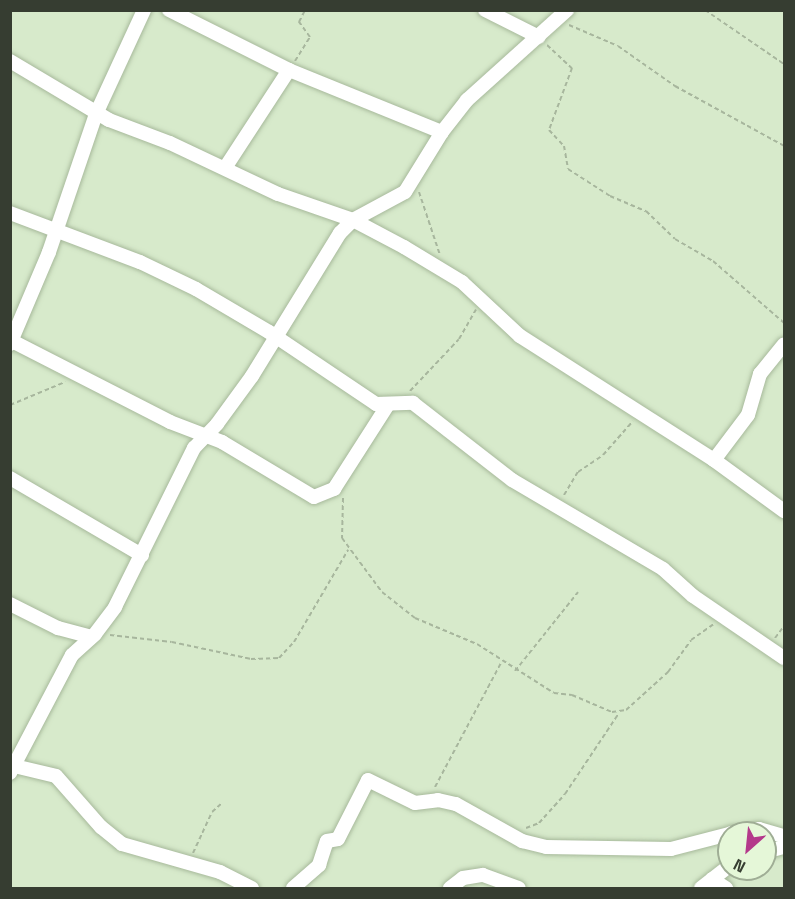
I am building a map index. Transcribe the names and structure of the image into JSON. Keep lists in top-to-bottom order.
{
  "north": "bottom left"
}
